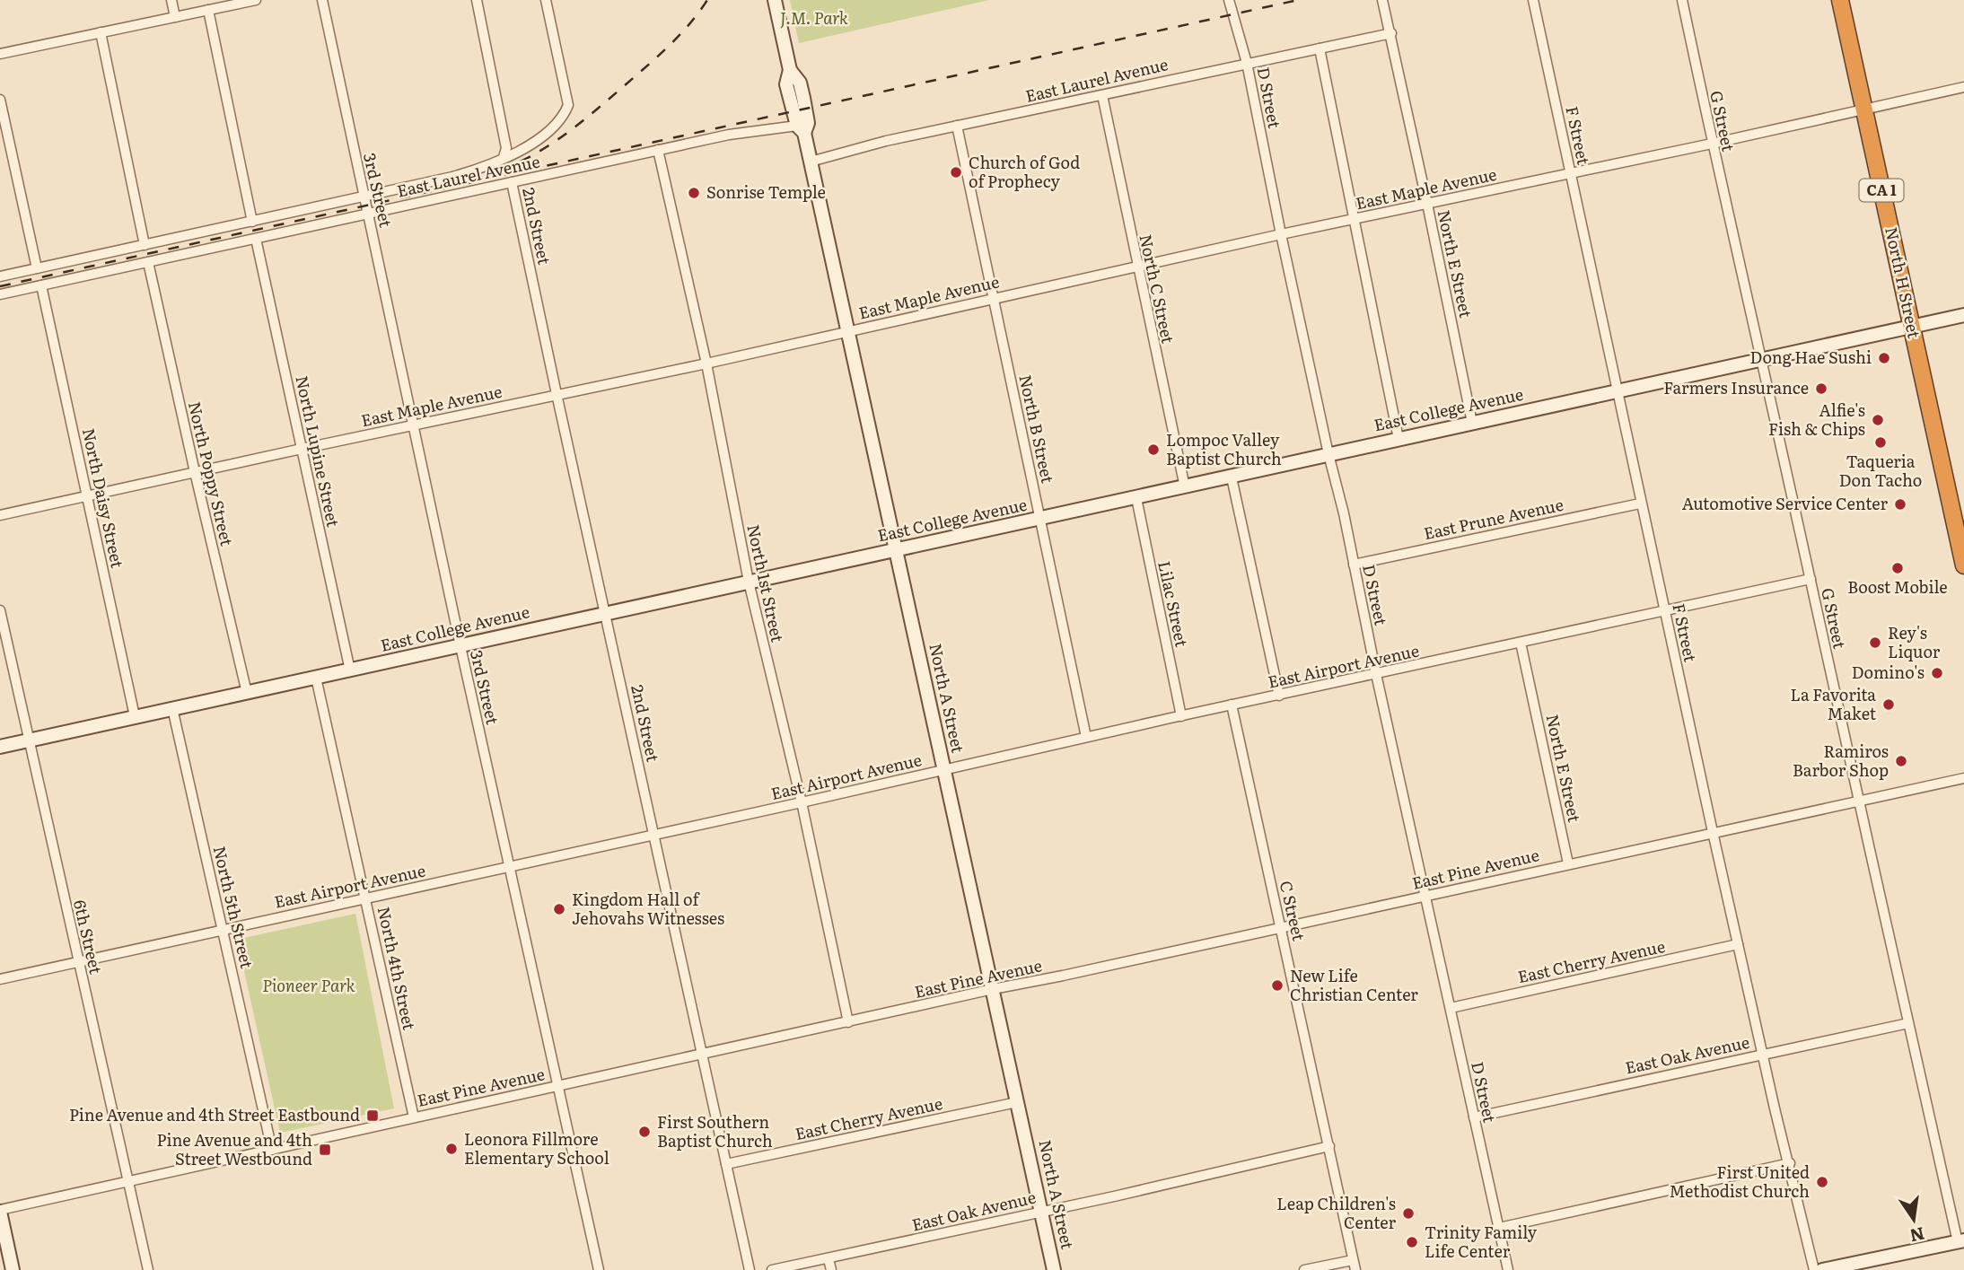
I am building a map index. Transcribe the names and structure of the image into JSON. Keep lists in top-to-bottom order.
{
  "streets": {
    "highway": ["CA 1", "North H Street"],
    "street": [
      "East Laurel Avenue",
      "D Street",
      "G Street",
      "F Street",
      "East Maple Avenue",
      "3rd Street",
      "2nd Street",
      "North E Street",
      "North C Street",
      "East College Avenue",
      "North B Street",
      "North Lupine Street",
      "North Poppy Street",
      "North Daisy Street",
      "East Prune Avenue",
      "North 1st Street",
      "Lilac Street",
      "East Airport Avenue",
      "North A Street",
      "East Pine Avenue",
      "North 5th Street",
      "C Street",
      "6th Street",
      "East Cherry Avenue",
      "North 4th Street",
      "East Oak Avenue"
    ]
  },
  "crossings": [
    ["East Laurel Avenue", "D Street"],
    ["East Laurel Avenue", "3rd Street"],
    ["East Laurel Avenue", "2nd Street"],
    ["East Laurel Avenue", "North E Street"],
    ["East Laurel Avenue", "North C Street"],
    ["East Laurel Avenue", "North B Street"],
    ["East Laurel Avenue", "North Lupine Street"],
    ["East Laurel Avenue", "North Poppy Street"],
    ["East Laurel Avenue", "North Daisy Street"],
    ["East Laurel Avenue", "North 1st Street"],
    ["East Laurel Avenue", "North A Street"],
    ["D Street", "East Maple Avenue"],
    ["D Street", "East College Avenue"],
    ["D Street", "East Prune Avenue"],
    ["D Street", "East Airport Avenue"],
    ["D Street", "East Pine Avenue"],
    ["D Street", "East Cherry Avenue"],
    ["D Street", "East Oak Avenue"],
    ["G Street", "East Maple Avenue"],
    ["G Street", "East College Avenue"],
    ["G Street", "East Airport Avenue"],
    ["G Street", "East Pine Avenue"],
    ["G Street", "East Oak Avenue"],
    ["F Street", "East Maple Avenue"],
    ["F Street", "East College Avenue"],
    ["F Street", "East Prune Avenue"],
    ["F Street", "East Airport Avenue"],
    ["F Street", "East Pine Avenue"],
    ["F Street", "East Cherry Avenue"],
    ["F Street", "East Oak Avenue"],
    ["East Maple Avenue", "3rd Street"],
    ["East Maple Avenue", "2nd Street"],
    ["East Maple Avenue", "North E Street"],
    ["East Maple Avenue", "North H Street"],
    ["East Maple Avenue", "North C Street"],
    ["East Maple Avenue", "North B Street"],
    ["East Maple Avenue", "North Lupine Street"],
    ["East Maple Avenue", "North Poppy Street"],
    ["East Maple Avenue", "North Daisy Street"],
    ["East Maple Avenue", "North 1st Street"],
    ["East Maple Avenue", "North A Street"],
    ["3rd Street", "East College Avenue"],
    ["3rd Street", "East Airport Avenue"],
    ["3rd Street", "East Pine Avenue"],
    ["2nd Street", "East College Avenue"],
    ["2nd Street", "East Airport Avenue"],
    ["2nd Street", "East Pine Avenue"],
    ["2nd Street", "East Cherry Avenue"],
    ["North E Street", "East College Avenue"],
    ["North E Street", "East Airport Avenue"],
    ["North E Street", "East Pine Avenue"],
    ["North H Street", "East College Avenue"],
    ["North C Street", "East College Avenue"],
    ["East College Avenue", "North B Street"],
    ["East College Avenue", "North Lupine Street"],
    ["East College Avenue", "North Poppy Street"],
    ["East College Avenue", "North Daisy Street"],
    ["East College Avenue", "North 1st Street"],
    ["East College Avenue", "Lilac Street"],
    ["East College Avenue", "North A Street"],
    ["East College Avenue", "North 5th Street"],
    ["East College Avenue", "6th Street"],
    ["East College Avenue", "North 4th Street"],
    ["North B Street", "East Airport Avenue"],
    ["North 1st Street", "East Airport Avenue"],
    ["North 1st Street", "East Pine Avenue"],
    ["Lilac Street", "East Airport Avenue"],
    ["East Airport Avenue", "North A Street"],
    ["East Airport Avenue", "North 5th Street"],
    ["East Airport Avenue", "C Street"],
    ["East Airport Avenue", "6th Street"],
    ["East Airport Avenue", "North 4th Street"],
    ["North A Street", "East Pine Avenue"],
    ["North A Street", "East Cherry Avenue"],
    ["North A Street", "East Oak Avenue"],
    ["East Pine Avenue", "North 5th Street"],
    ["East Pine Avenue", "C Street"],
    ["East Pine Avenue", "6th Street"],
    ["East Pine Avenue", "North 4th Street"],
    ["C Street", "East Oak Avenue"]
  ],
  "parks": ["J.M. Park", "Pioneer Park"],
  "places": {
    "other": [
      "Church of God of Prophecy",
      "Sonrise Temple",
      "Dong Hae Sushi",
      "Farmers Insurance",
      "Alfie's Fish & Chips",
      "Taqueria Don Tacho",
      "Lompoc Valley Baptist Church",
      "Automotive Service Center",
      "Boost Mobile",
      "Rey's Liquor",
      "Domino's",
      "La Favorita Maket",
      "Ramiros Barbor Shop",
      "Kingdom Hall of Jehovahs Witnesses",
      "New Life Christian Center",
      "First Southern Baptist Church",
      "Leonora Fillmore Elementary School",
      "First United Methodist Church",
      "Leap Children's Center",
      "Trinity Family Life Center"
    ],
    "transit": ["Pine Avenue and 4th Street Eastbound", "Pine Avenue and 4th Street Westbound"]
  },
  "north": "bottom"
}
